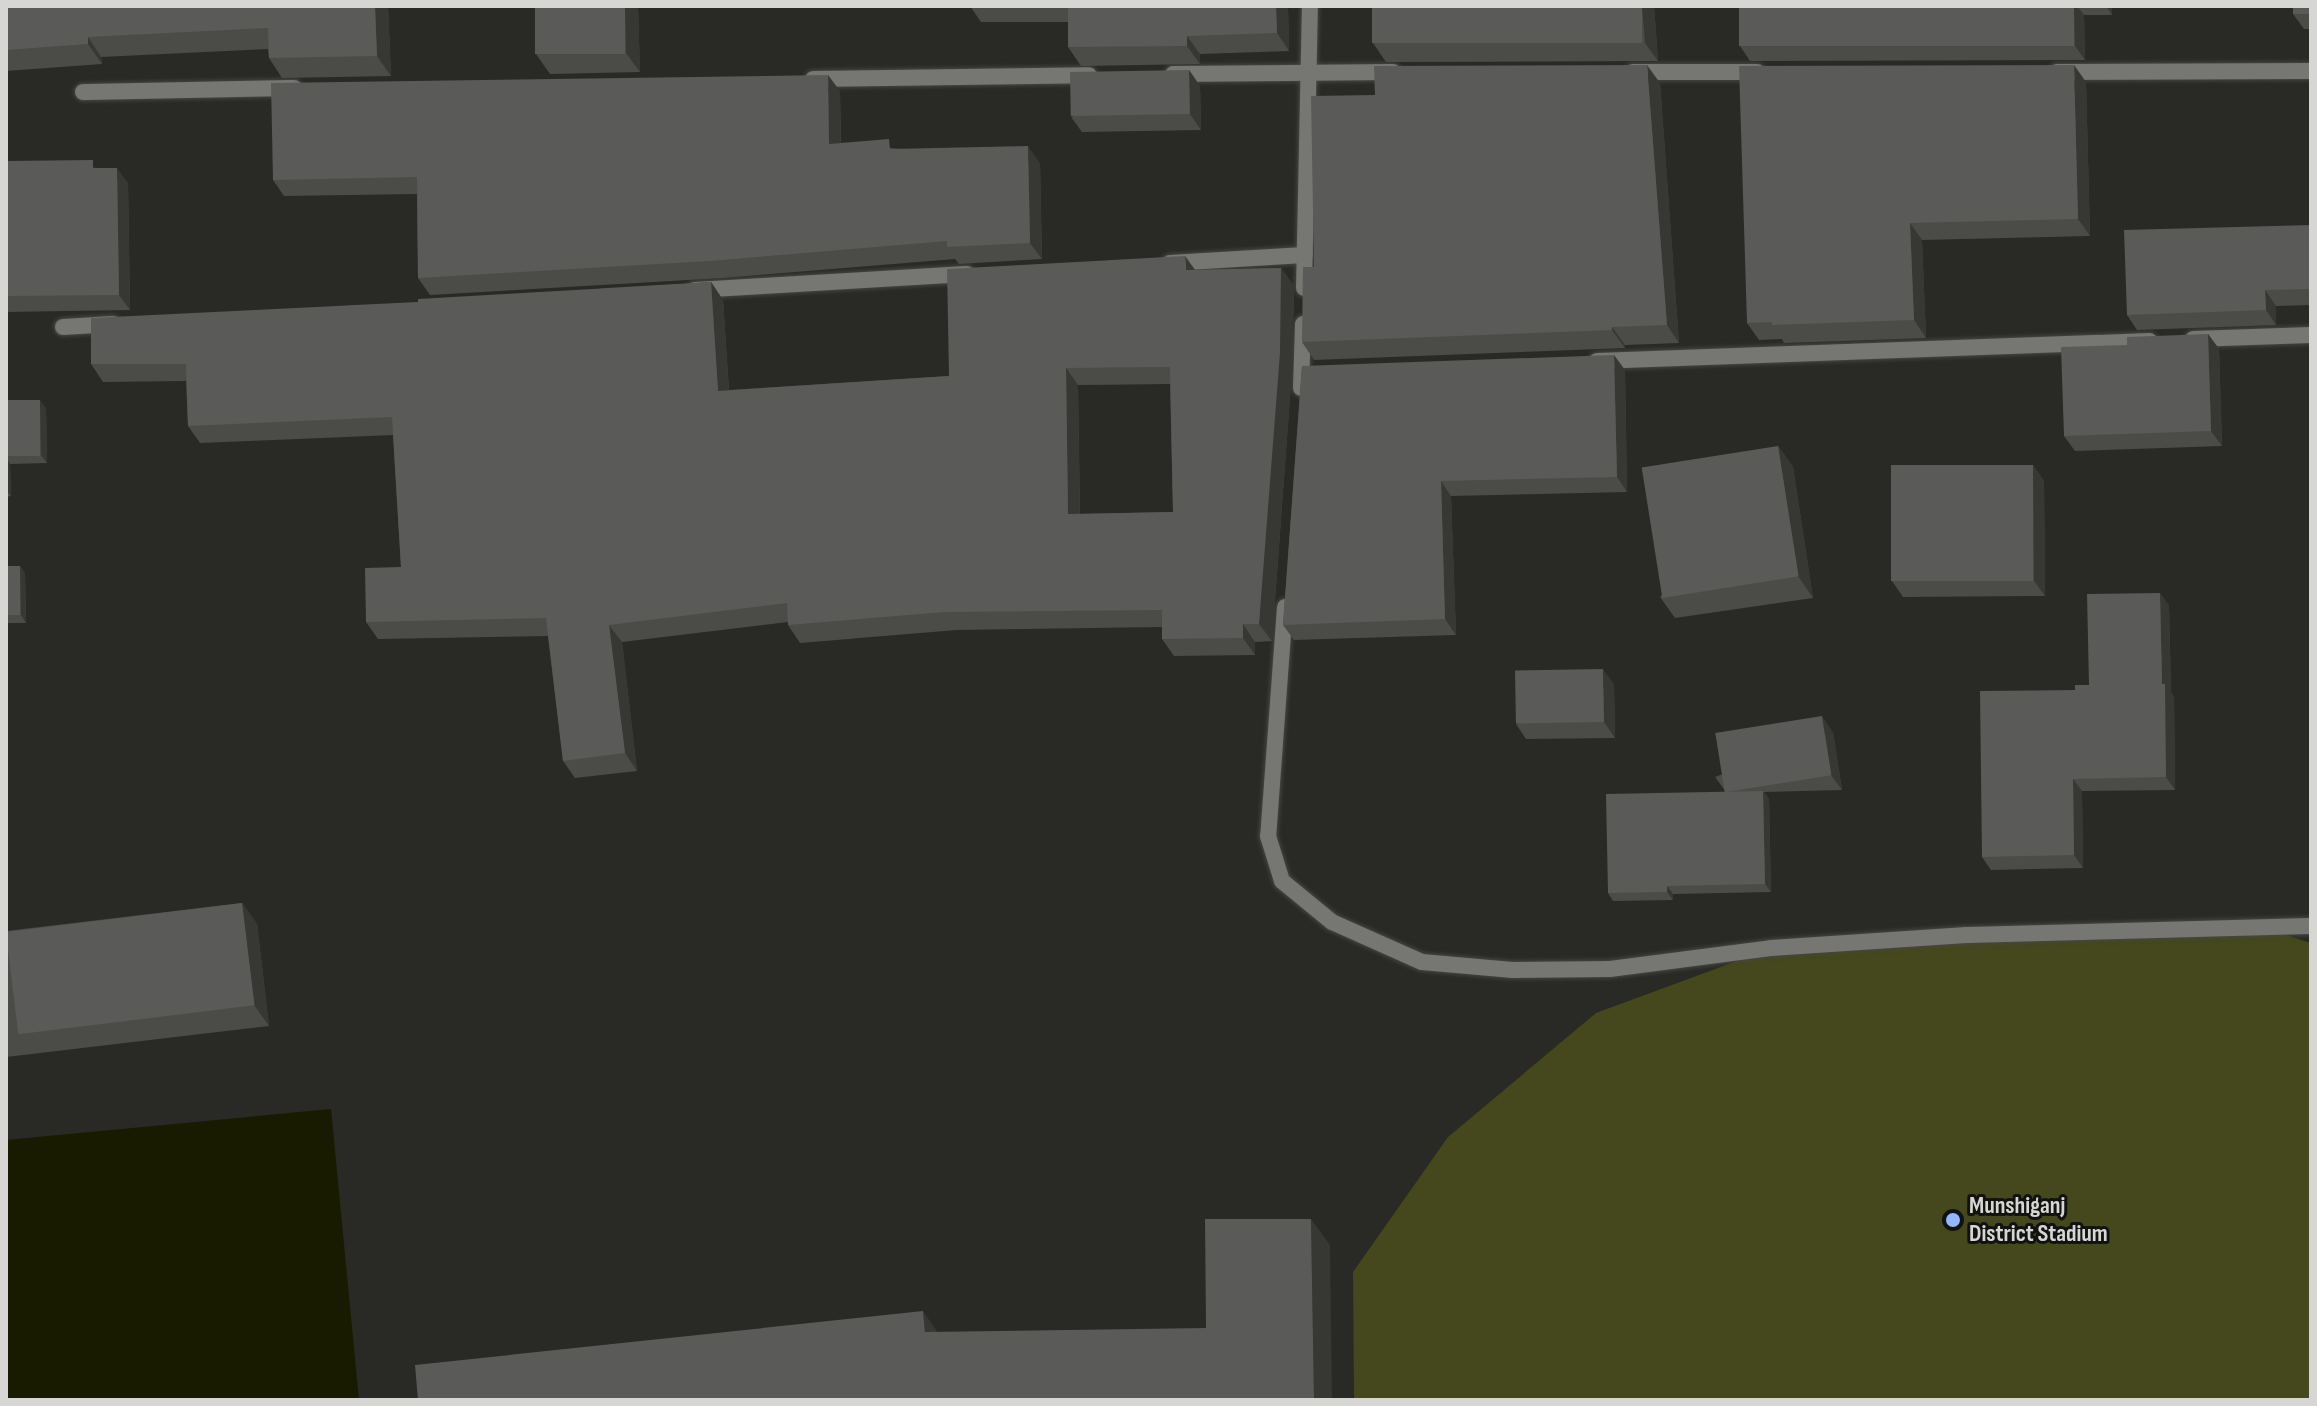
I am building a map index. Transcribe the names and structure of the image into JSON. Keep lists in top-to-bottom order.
{
  "places": ["Munshiganj District Stadium"]
}
